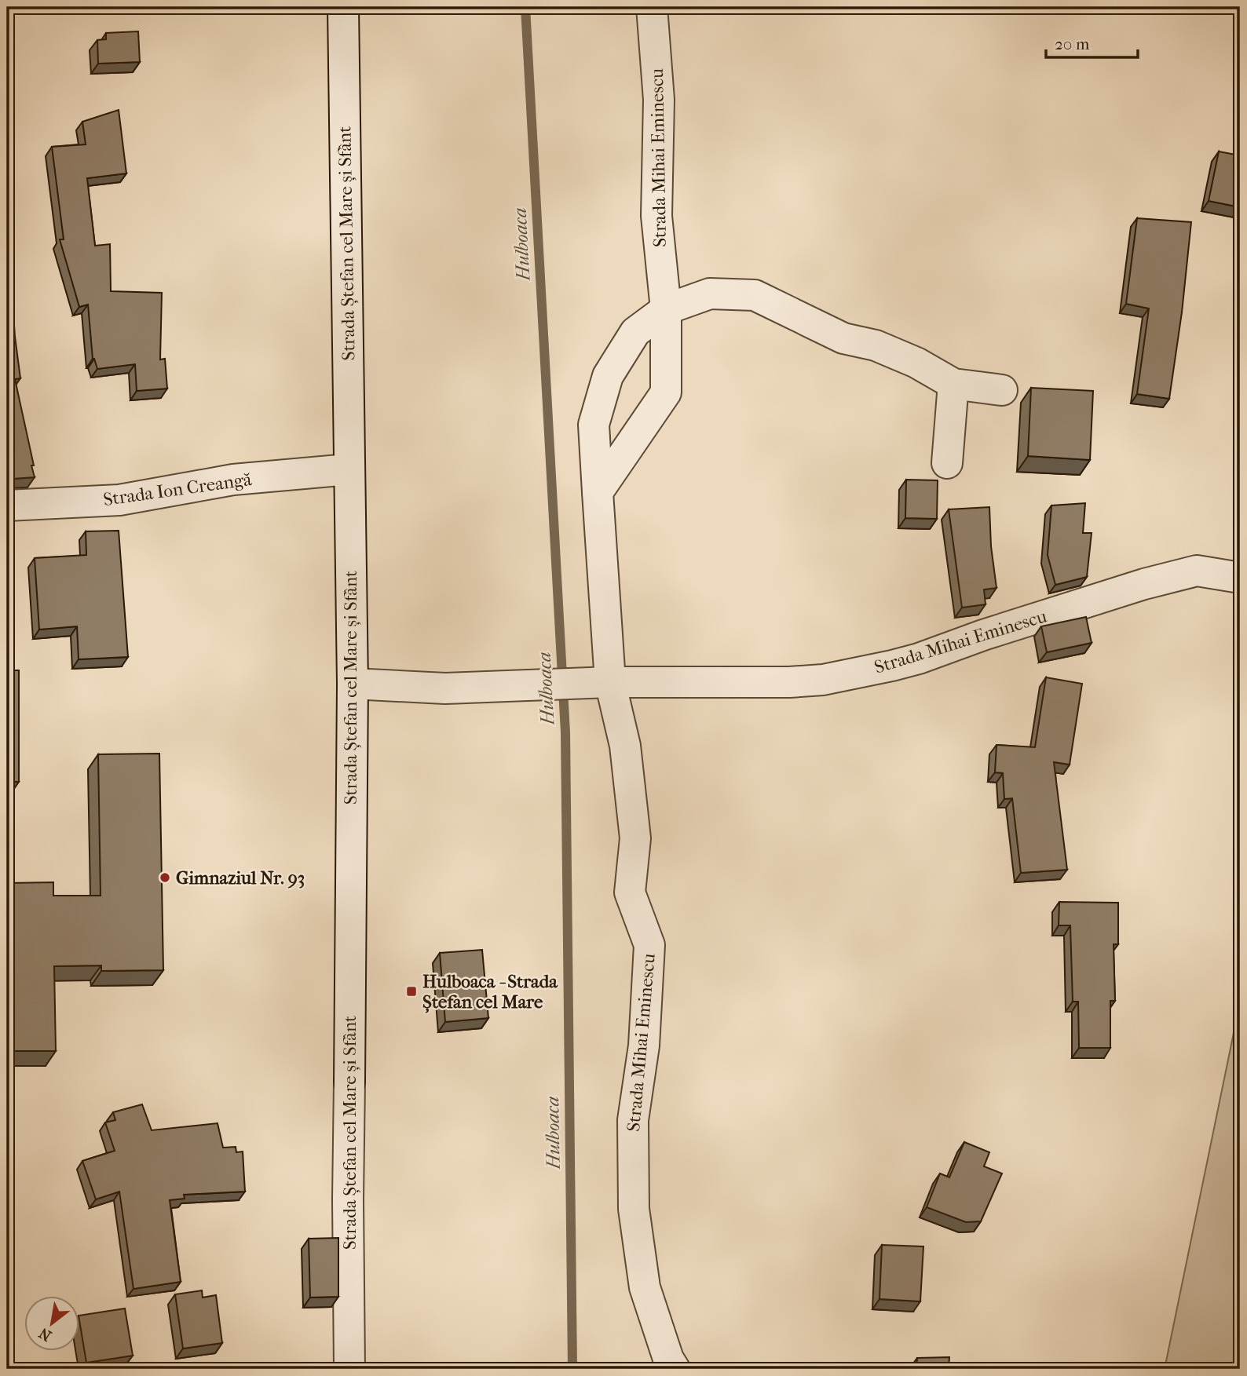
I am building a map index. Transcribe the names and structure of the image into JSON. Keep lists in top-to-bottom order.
{
  "streets": {
    "street": ["Strada Mihai Eminescu", "Strada Ștefan cel Mare și Sfânt", "Strada Ion Creangă"]
  },
  "crossings": [
    ["Strada Mihai Eminescu", "Strada Ștefan cel Mare și Sfânt"],
    ["Strada Ștefan cel Mare și Sfânt", "Strada Ion Creangă"]
  ],
  "water": ["Hulboaca"],
  "places": {
    "other": ["Gimnaziul Nr. 93"],
    "transit": ["Hulboaca - Strada Ștefan cel Mare"]
  },
  "scale_bar": "20 m",
  "north": "bottom left"
}
